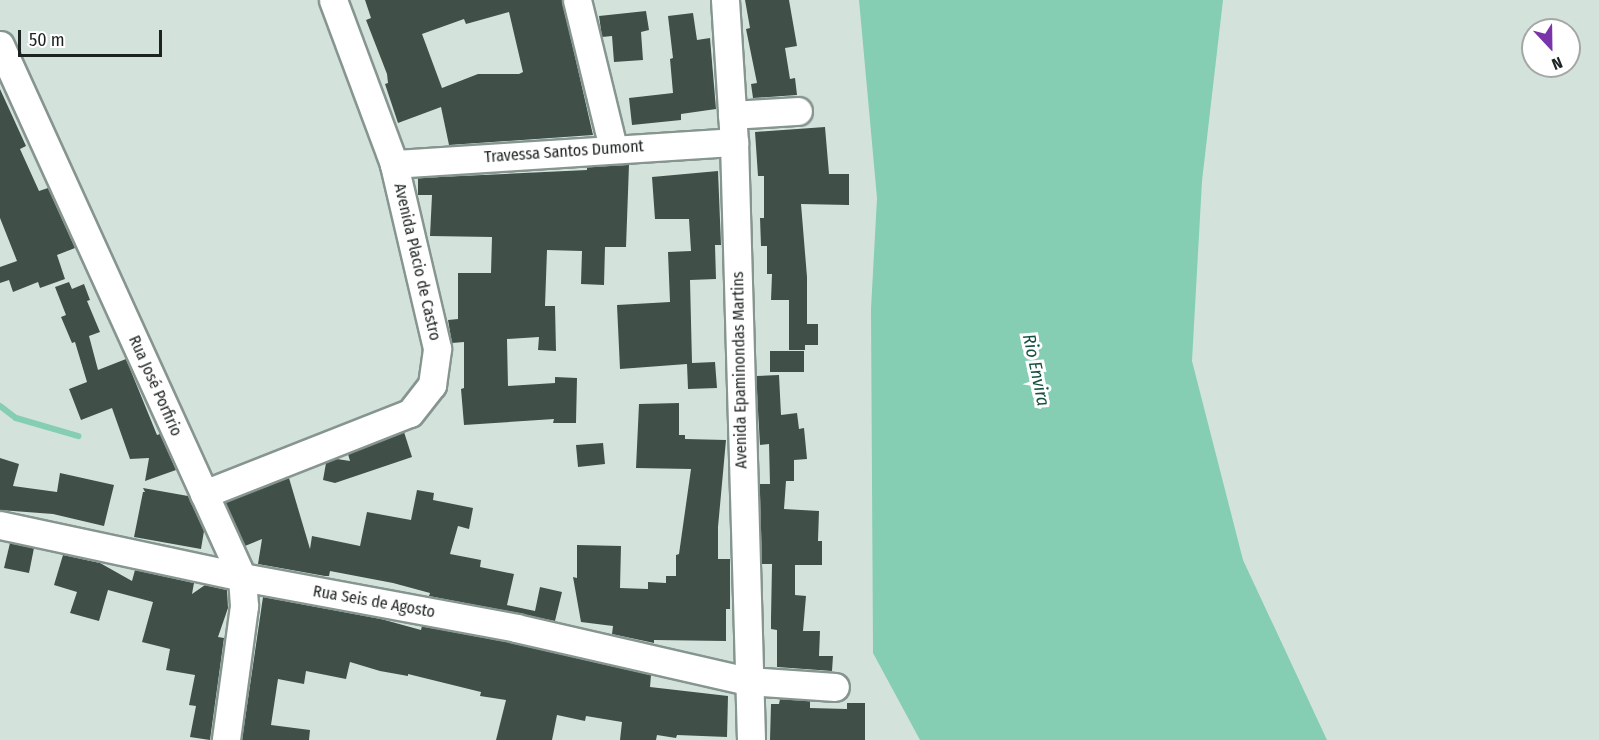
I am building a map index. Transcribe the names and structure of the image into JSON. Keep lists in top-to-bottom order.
{
  "streets": {
    "street": [
      "Travessa Santos Dumont",
      "Avenida Placio de Castro",
      "Avenida Epaminondas Martins",
      "Rua José Porfirio",
      "Rua Seis de Agosto"
    ]
  },
  "crossings": [
    ["Travessa Santos Dumont", "Avenida Placio de Castro"],
    ["Travessa Santos Dumont", "Avenida Epaminondas Martins"],
    ["Avenida Placio de Castro", "Rua José Porfirio"],
    ["Avenida Epaminondas Martins", "Rua Seis de Agosto"],
    ["Rua José Porfirio", "Rua Seis de Agosto"]
  ],
  "water": ["Rio Envira"],
  "scale_bar": "50 m",
  "north": "bottom"
}
